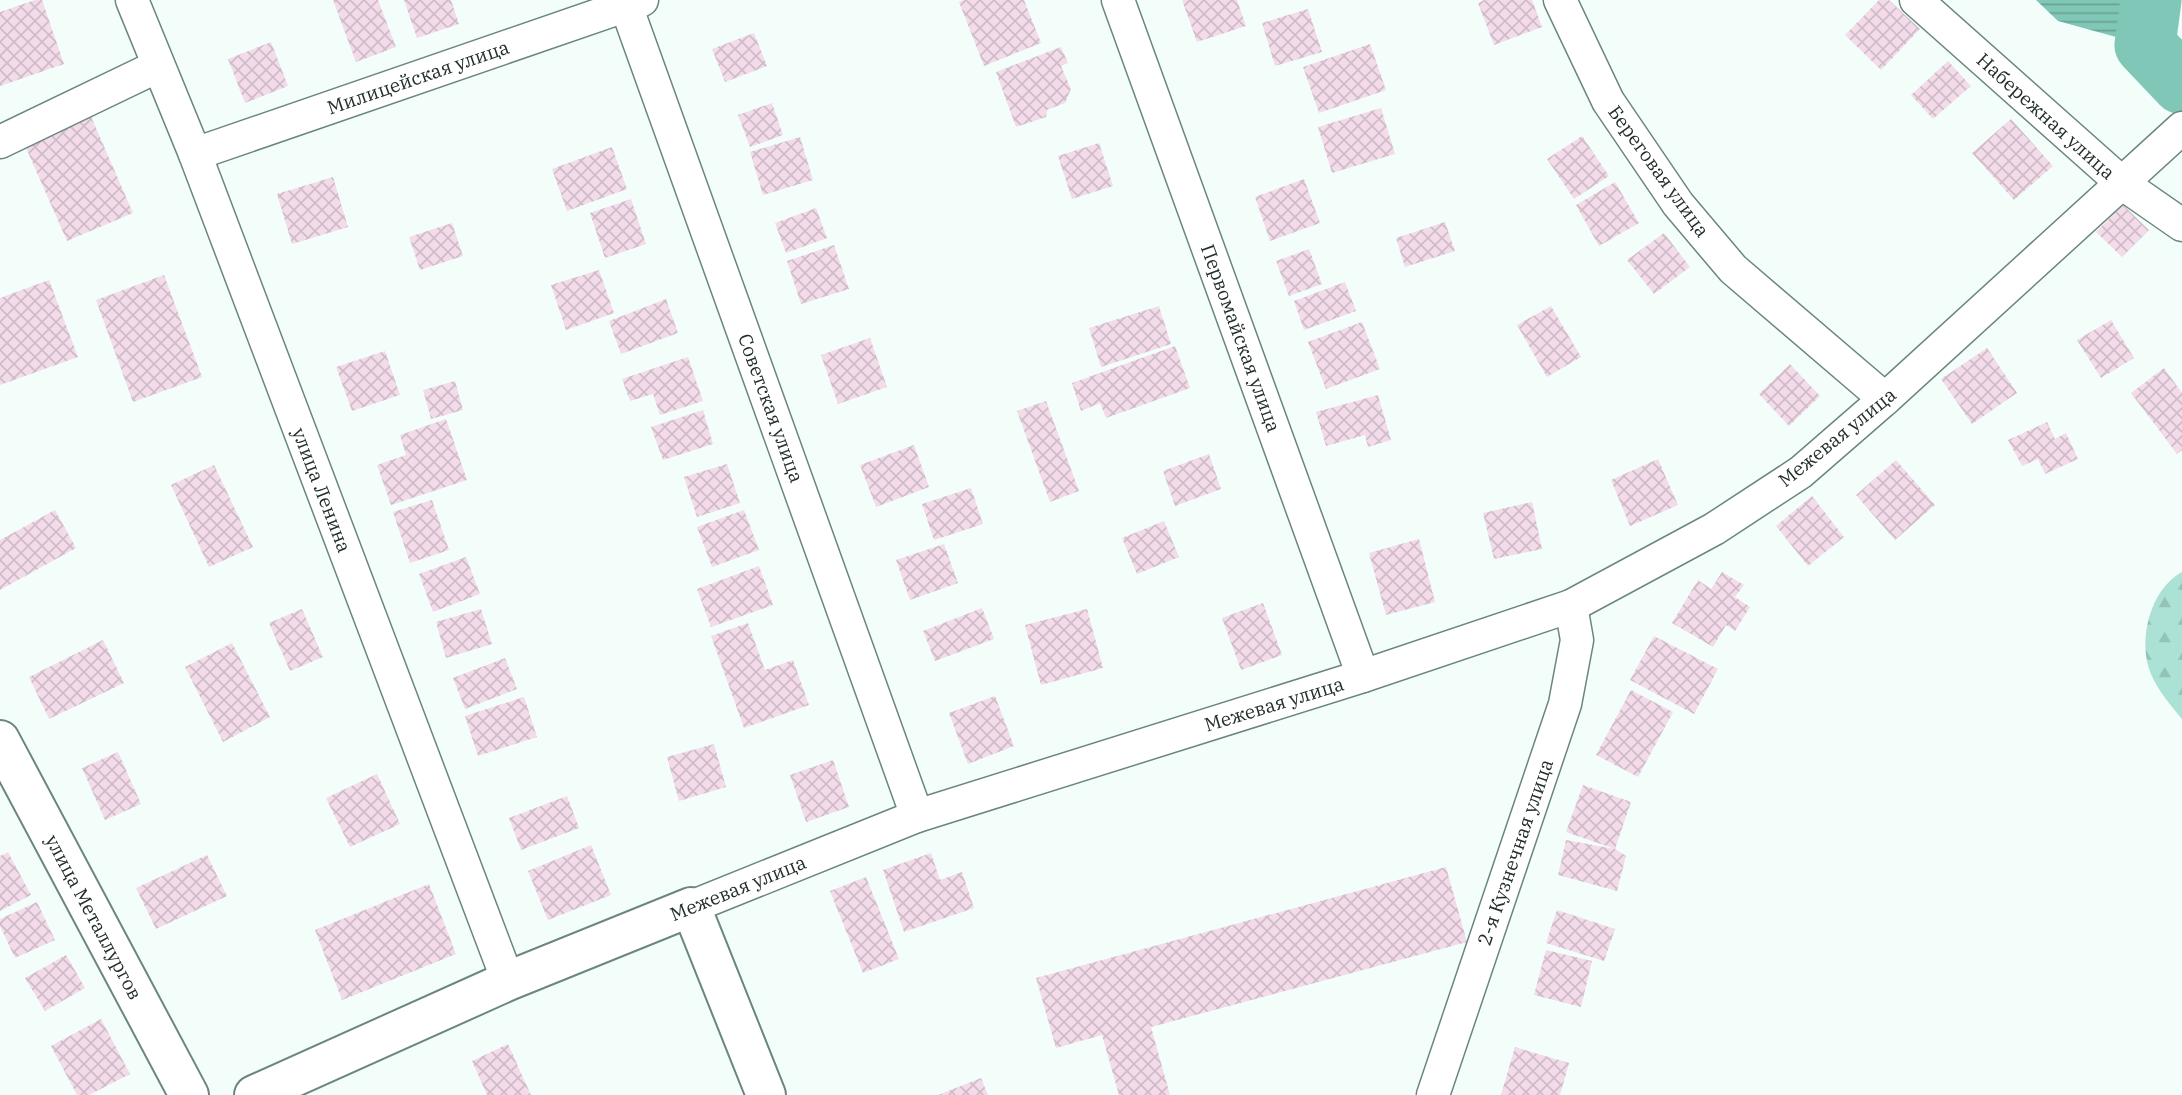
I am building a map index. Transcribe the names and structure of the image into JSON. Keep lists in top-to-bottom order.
{
  "streets": {
    "street": [
      "Милицейская улица",
      "Набережная улица",
      "Береговая улица",
      "Первомайская улица",
      "Советская улица",
      "Межевая улица",
      "улица Ленина",
      "2-я Кузнечная улица",
      "улица Металлургов"
    ]
  },
  "crossings": [
    ["Милицейская улица", "Советская улица"],
    ["Милицейская улица", "улица Ленина"],
    ["Набережная улица", "Межевая улица"],
    ["Береговая улица", "Межевая улица"],
    ["Первомайская улица", "Межевая улица"],
    ["Советская улица", "Межевая улица"],
    ["Межевая улица", "улица Ленина"],
    ["Межевая улица", "2-я Кузнечная улица"]
  ]
}
